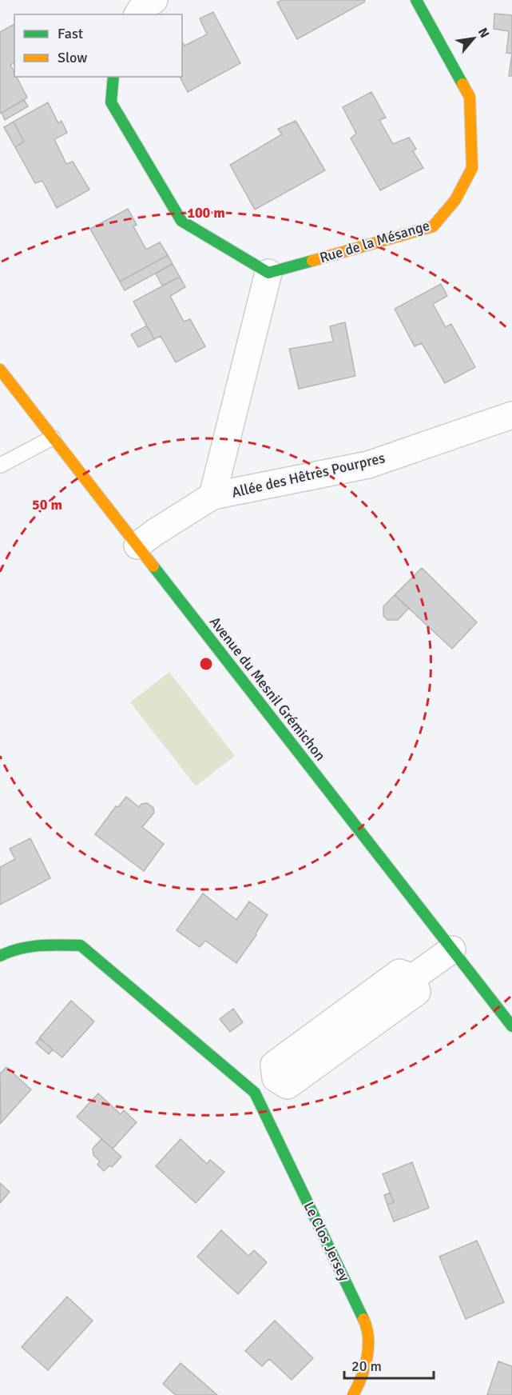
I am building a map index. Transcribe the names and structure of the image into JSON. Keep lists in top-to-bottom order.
{
  "streets": {
    "street": [
      "Rue de la Mésange",
      "Allée des Hêtres Pourpres",
      "Avenue du Mesnil Grémichon",
      "Le Clos Jersey"
    ]
  },
  "legend": ["Fast", "Slow"],
  "scale_bar": "20 m",
  "north": "top right",
  "rings": ["100 m", "50 m"]
}
